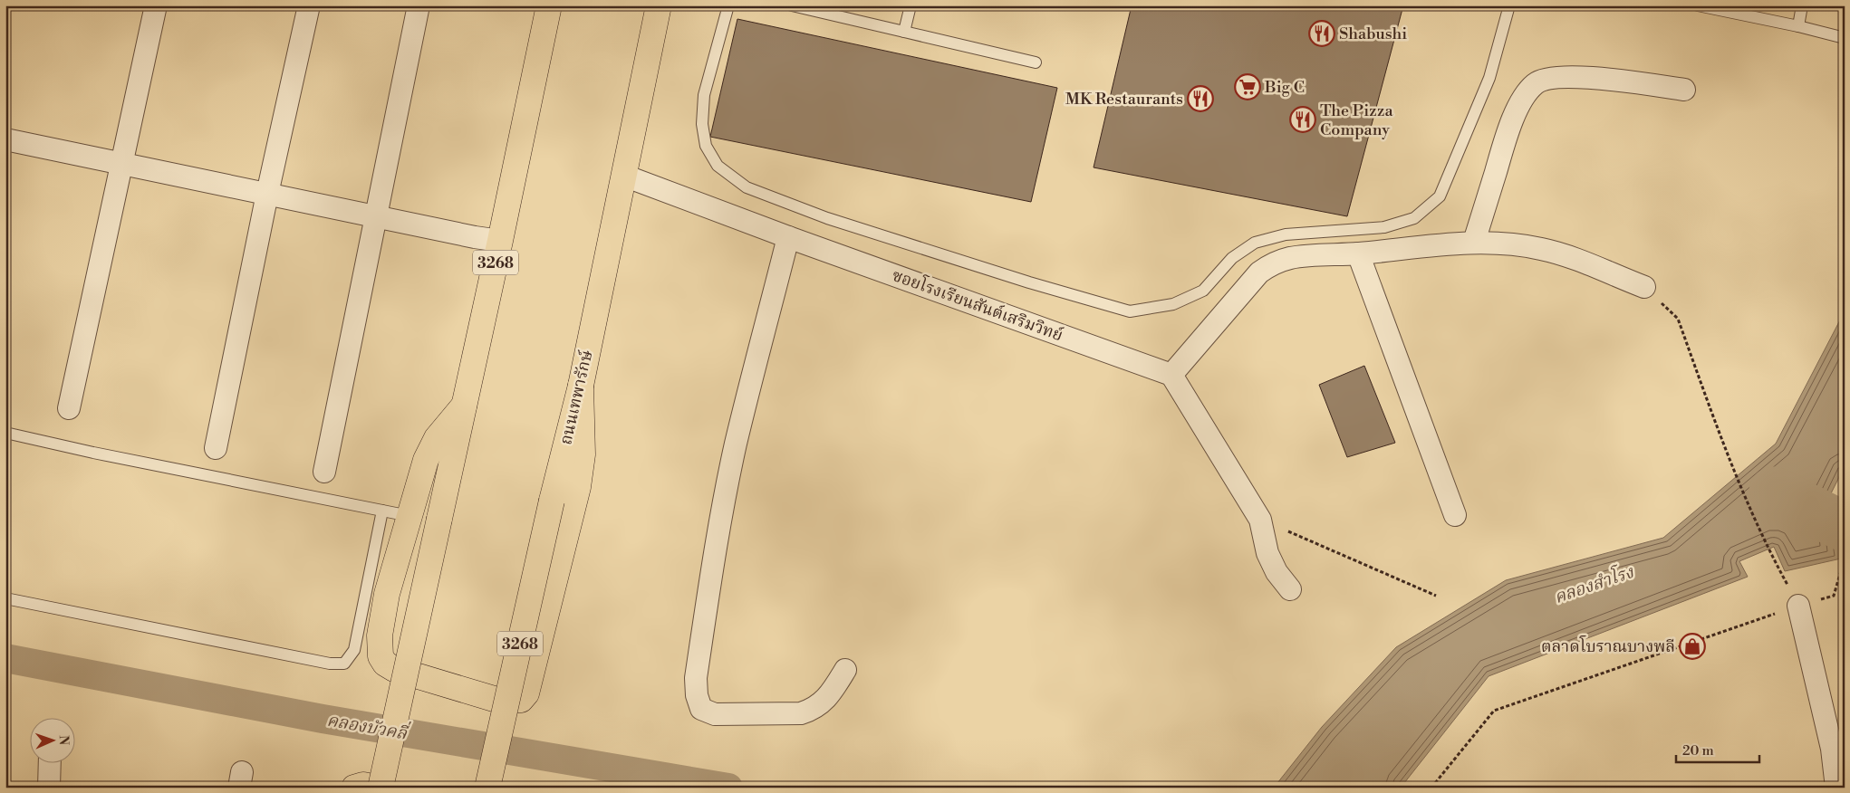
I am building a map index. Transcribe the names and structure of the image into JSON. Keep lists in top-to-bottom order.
{
  "streets": {
    "main road": ["3268", "ถนนเทพารักษ์"],
    "street": ["ซอยโรงเรียนสันต์เสริมวิทย์"]
  },
  "crossings": [
    ["ซอยโรงเรียนสันต์เสริมวิทย์", "ถนนเทพารักษ์"]
  ],
  "water": ["คลองสำโรง", "คลองบัวคลี่"],
  "places": {
    "restaurant": ["Shabushi", "MK Restaurants", "The Pizza Company"],
    "supermarket": ["Big C"],
    "shop": ["ตลาดโบราณบางพลี"]
  },
  "scale_bar": "20 m",
  "north": "right"
}
